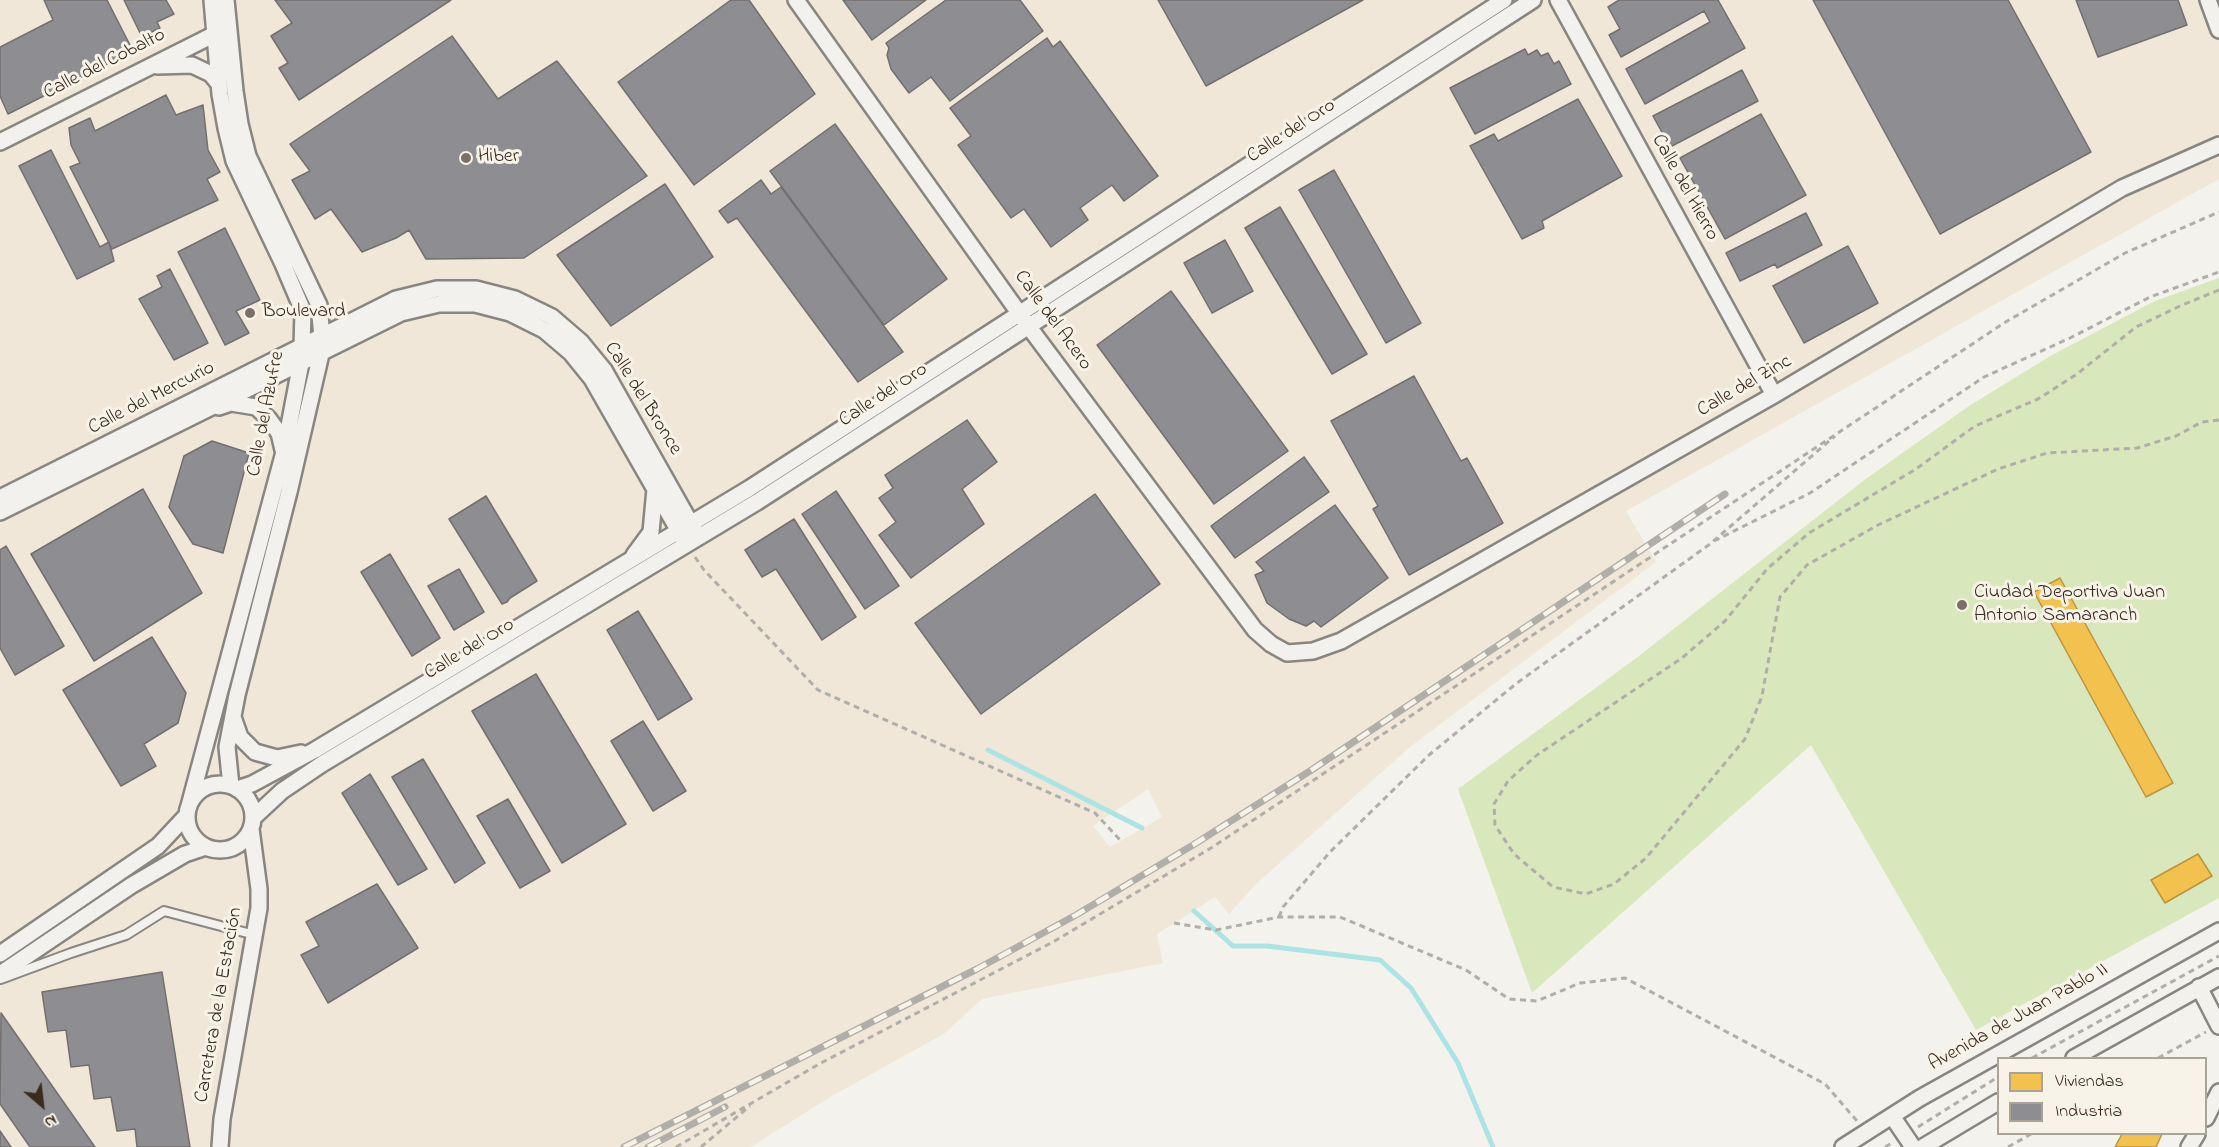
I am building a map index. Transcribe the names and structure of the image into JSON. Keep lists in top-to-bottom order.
{
  "streets": {
    "street": [
      "Calle del Cobalto",
      "Calle del Oro",
      "Calle del Hierro",
      "Calle del Acero",
      "Calle del Zinc",
      "Calle del Mercurio",
      "Calle del Bronce",
      "Calle del Azufre",
      "Carretera de la Estación",
      "Avenida de Juan Pablo II"
    ]
  },
  "crossings": [
    ["Calle del Cobalto", "Calle del Azufre"],
    ["Calle del Oro", "Calle del Acero"],
    ["Calle del Oro", "Calle del Bronce"],
    ["Calle del Oro", "Calle del Azufre"],
    ["Calle del Oro", "Carretera de la Estación"],
    ["Calle del Hierro", "Calle del Zinc"],
    ["Calle del Acero", "Calle del Zinc"],
    ["Calle del Mercurio", "Calle del Bronce"],
    ["Calle del Mercurio", "Calle del Azufre"],
    ["Calle del Bronce", "Calle del Azufre"],
    ["Calle del Azufre", "Carretera de la Estación"]
  ],
  "places": ["Hiber", "Boulevard", "Ciudad Deportiva Juan Antonio Samaranch"],
  "legend": ["Viviendas", "Industria"],
  "north": "bottom right"
}
